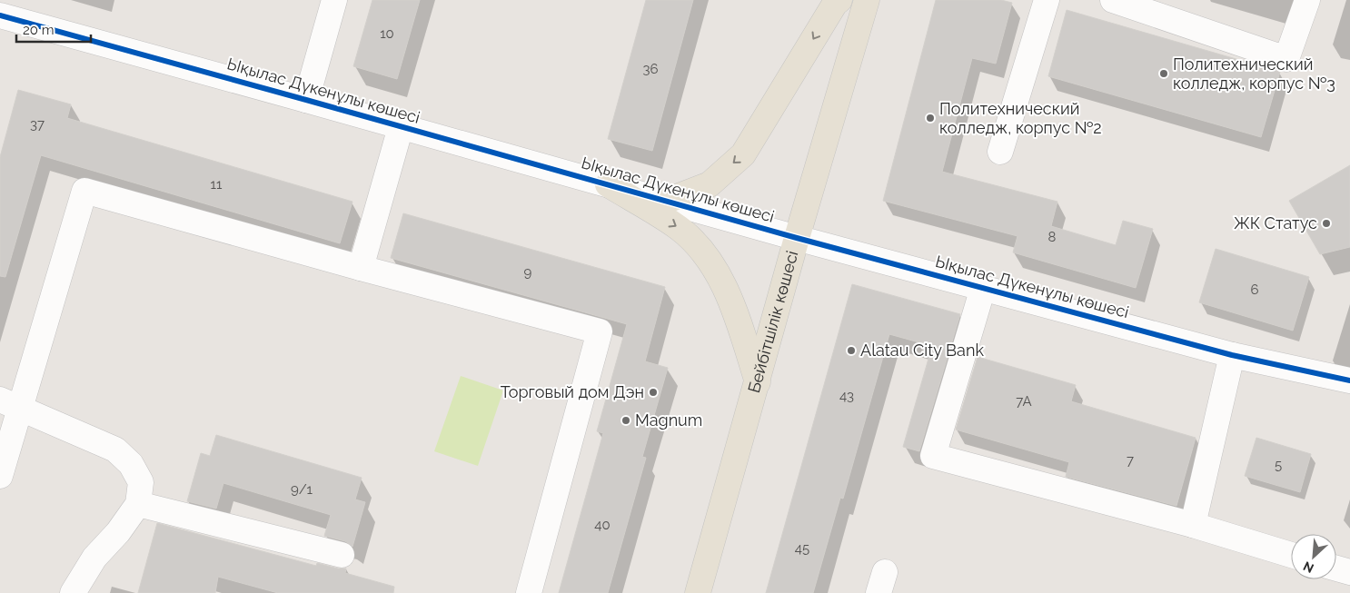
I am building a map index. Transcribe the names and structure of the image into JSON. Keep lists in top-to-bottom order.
{
  "streets": {
    "main road": ["Бейбітшілік көшесі"],
    "street": ["Ықылас Дүкенұлы көшесі"]
  },
  "crossings": [
    ["Ықылас Дүкенұлы көшесі", "Бейбітшілік көшесі"]
  ],
  "places": [
    "Политехнический колледж, корпус №3",
    "Политехнический колледж, корпус №2",
    "ЖК Статус",
    "Alatau City Bank",
    "Торговый дом Дэн",
    "Magnum"
  ],
  "house_numbers": [
    "10",
    "36",
    "37",
    "11",
    "8",
    "9",
    "6",
    "43",
    "7А",
    "7",
    "5",
    "9/1",
    "40",
    "45"
  ],
  "scale_bar": "20 m",
  "north": "bottom left"
}
